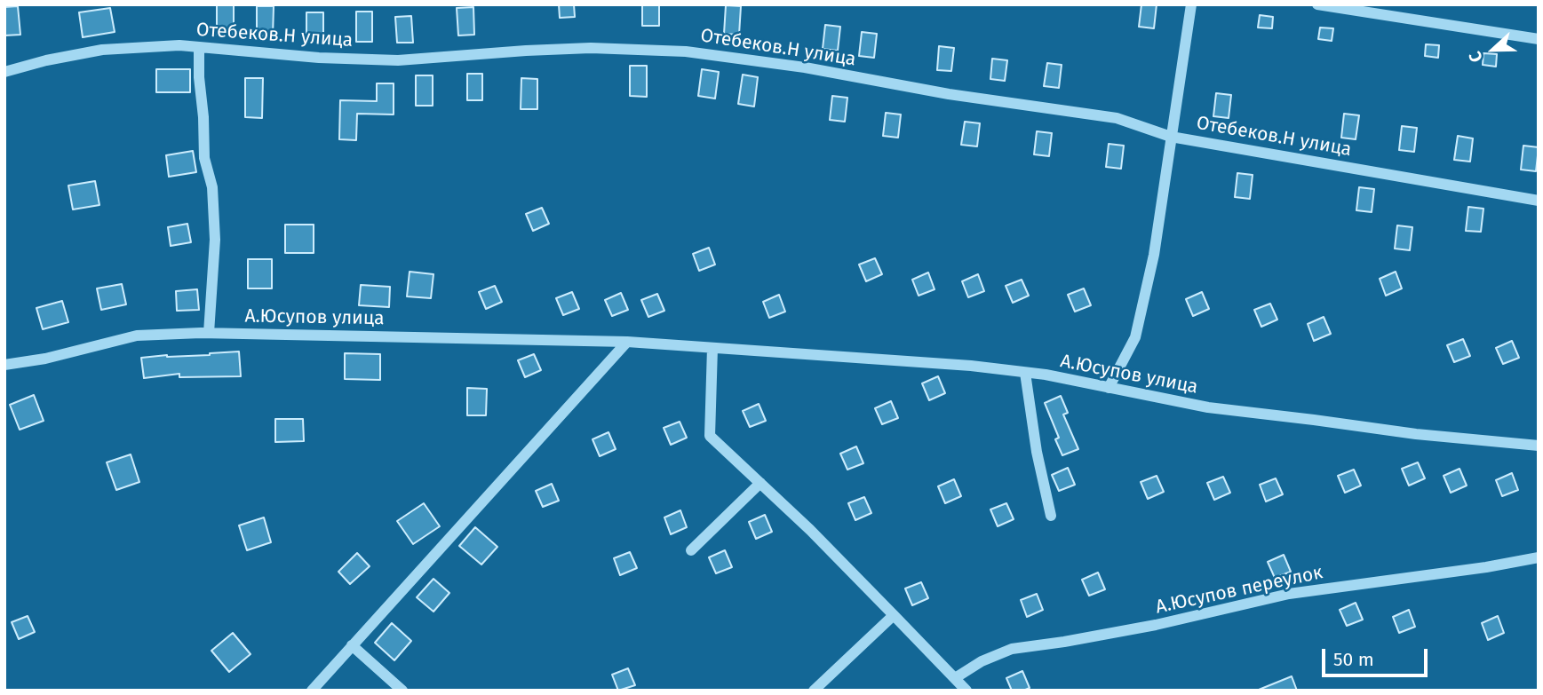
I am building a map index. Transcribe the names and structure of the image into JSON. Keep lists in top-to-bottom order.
{
  "streets": {
    "street": ["Отебеков.Н улица", "А.Юсупов улица", "А.Юсупов переулок"]
  },
  "scale_bar": "50 m",
  "north": "left"
}
